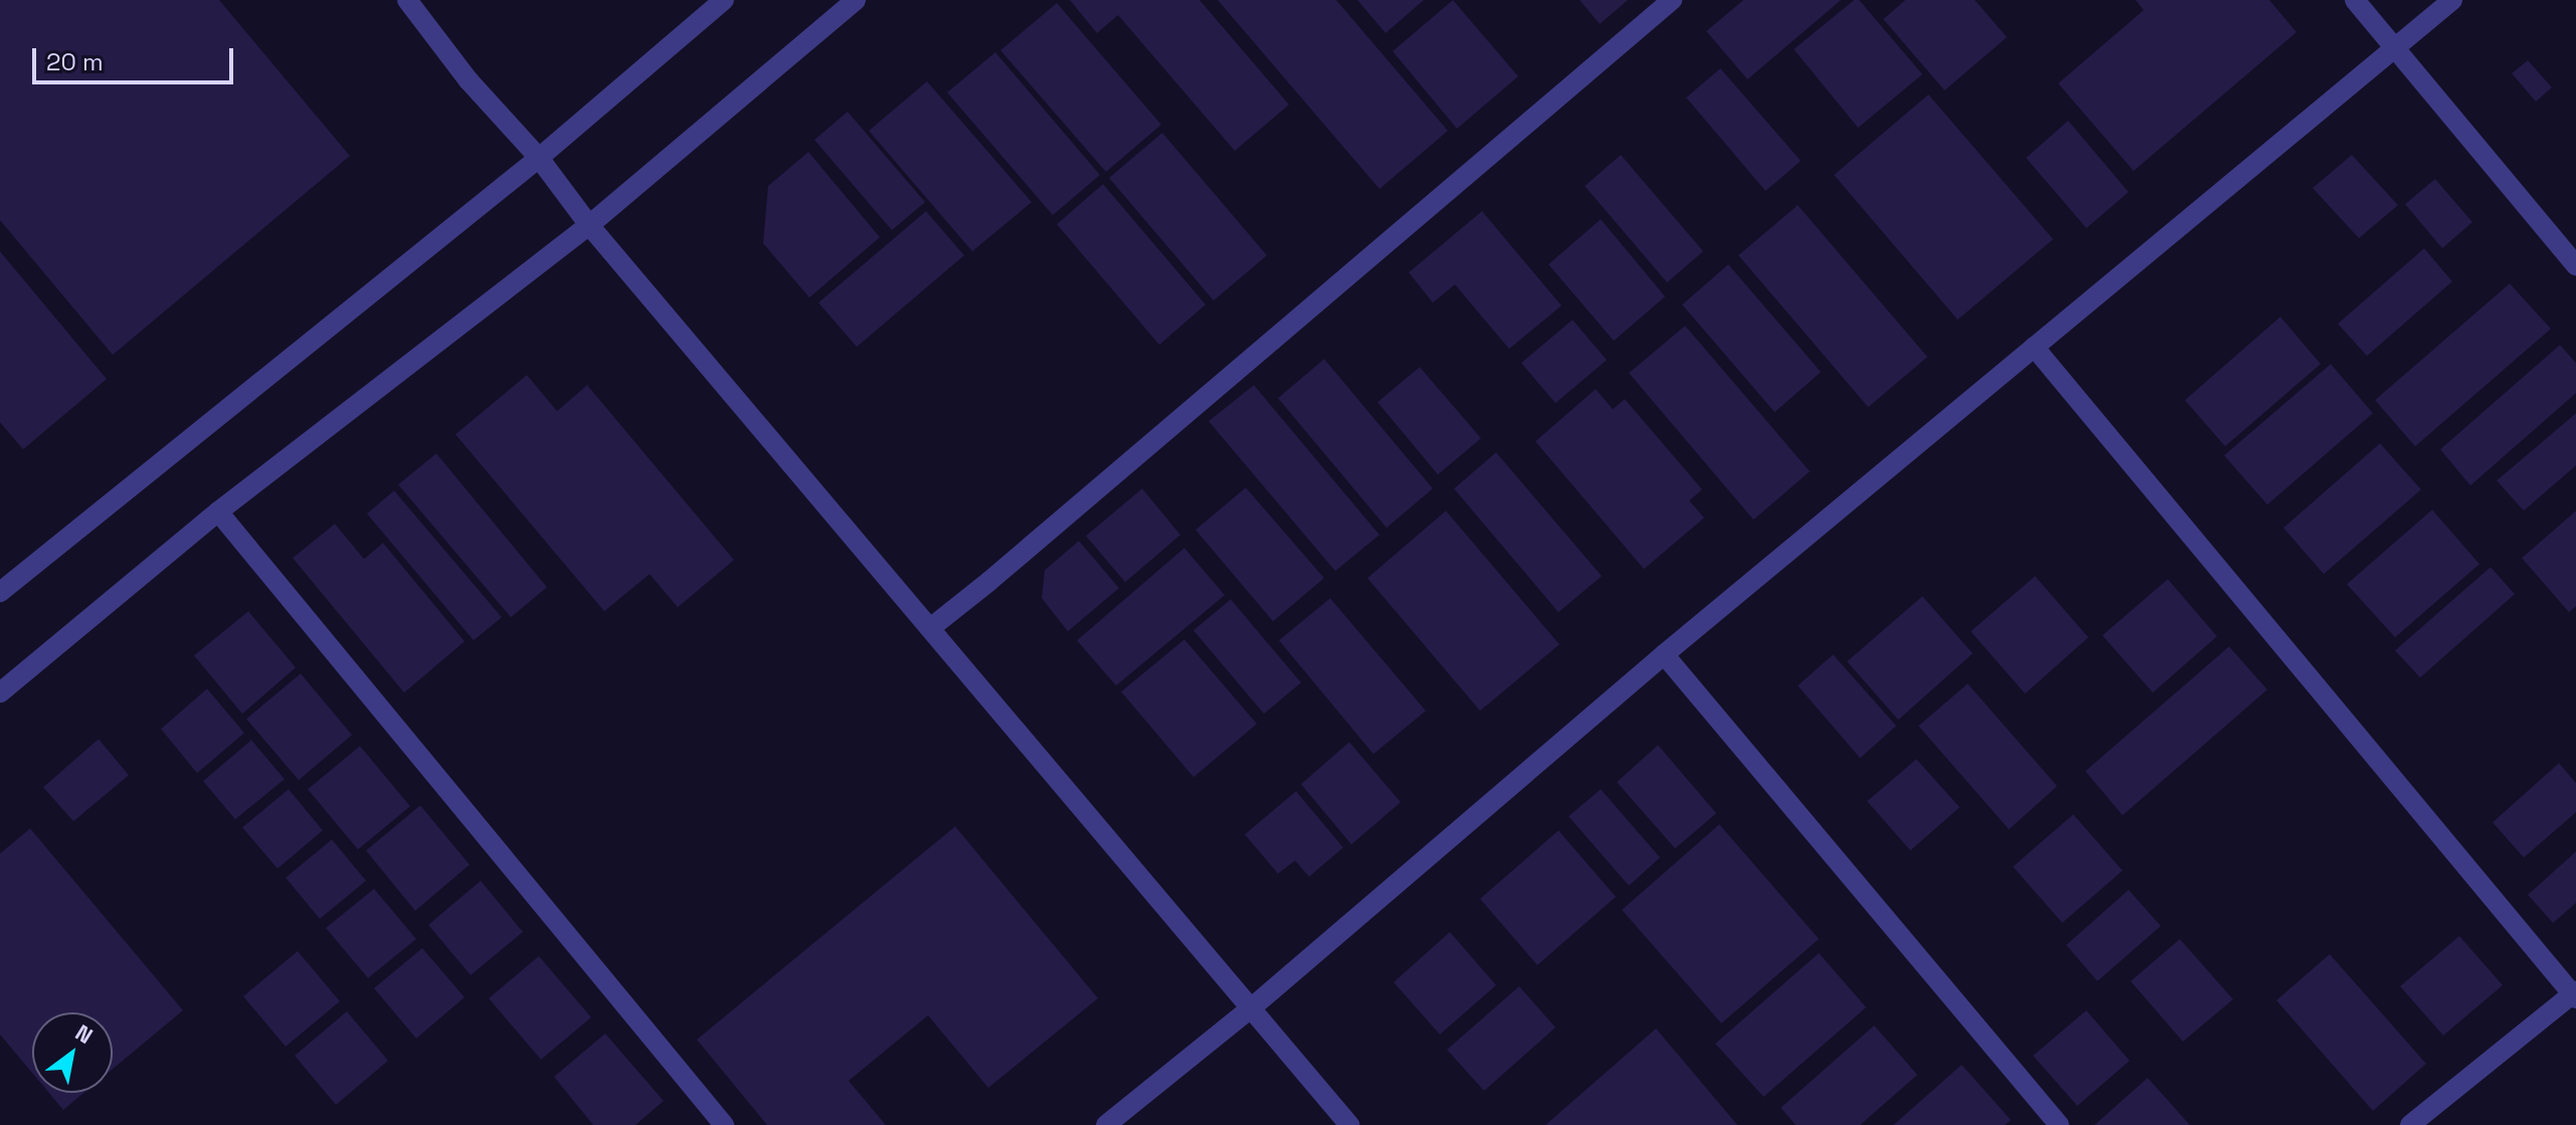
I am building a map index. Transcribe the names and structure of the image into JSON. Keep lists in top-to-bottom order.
{
  "scale_bar": "20 m",
  "north": "top right"
}
